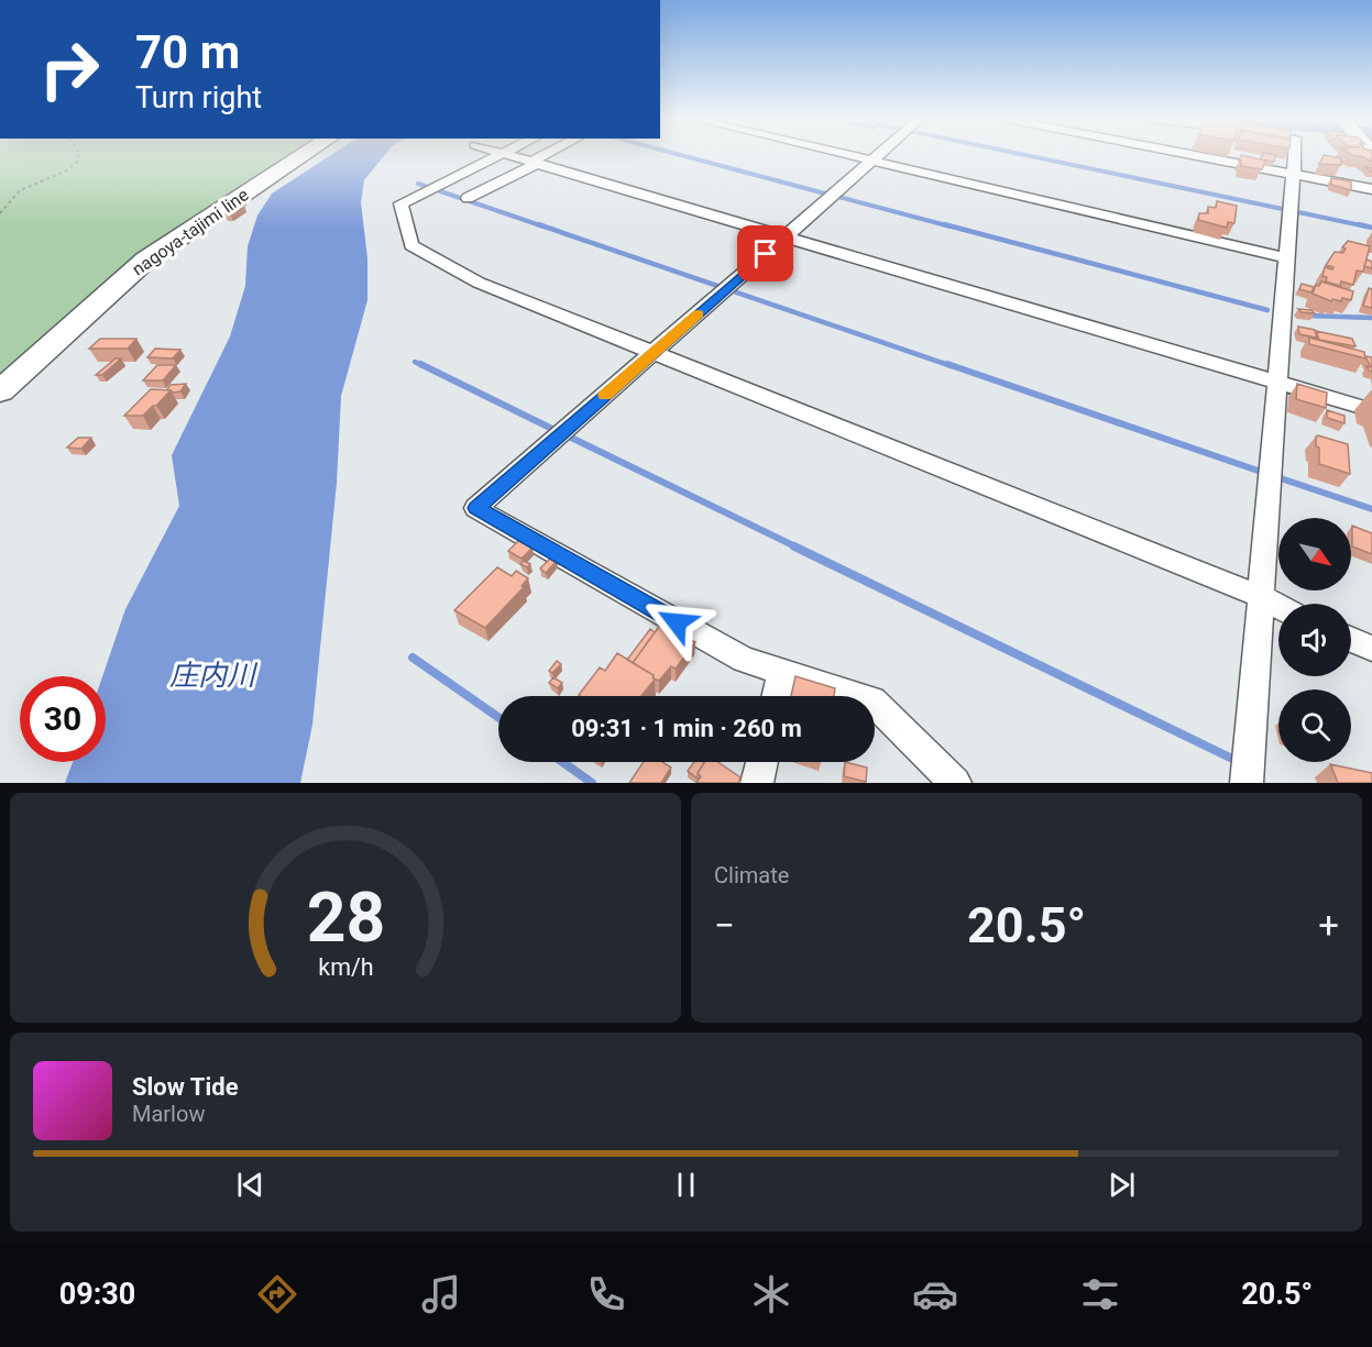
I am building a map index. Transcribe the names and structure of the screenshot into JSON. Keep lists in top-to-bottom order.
{
  "streets": {
    "main road": ["nagoya-tajimi line"]
  },
  "water": ["庄内川"],
  "north": "bottom right",
  "page": {
    "turn": ["70 m", "Turn right"],
    "limit": "30",
    "trip": "09:31 · 1 min · 260 m",
    "tile": "Climate",
    "heat": ["−", "20.5°", "+"],
    "song": ["Slow Tide", "Marlow"],
    "tabs": ["09:30", "20.5°"],
    "gauge": ["28", "km/h"]
  }
}
